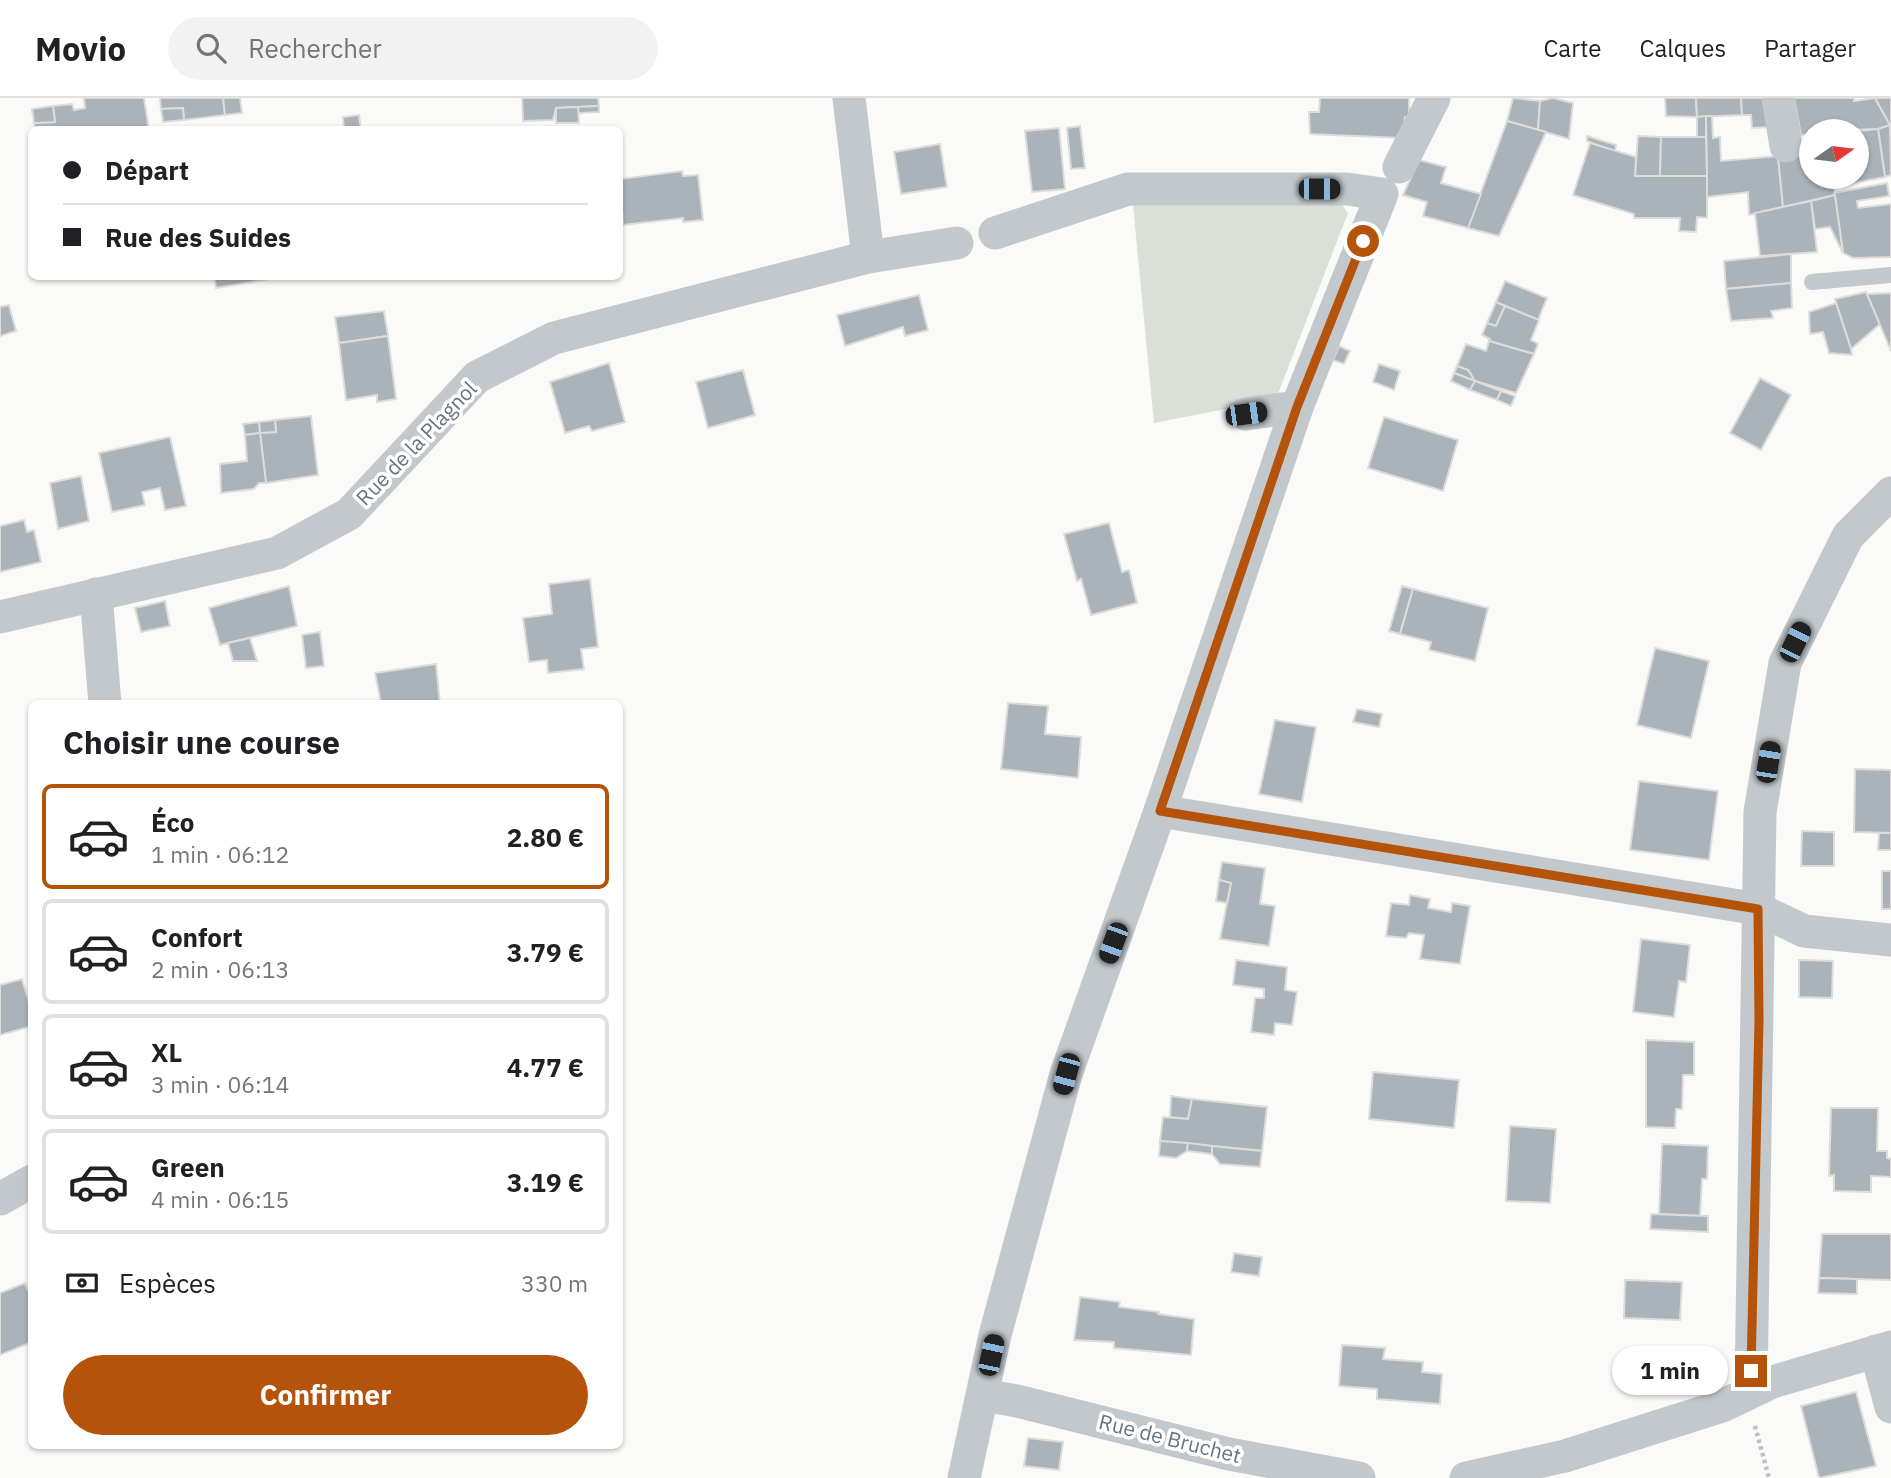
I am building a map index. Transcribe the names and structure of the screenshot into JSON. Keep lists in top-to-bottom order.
{
  "streets": {
    "street": ["Rue de la Plagnol", "Rue de Bruchet"]
  },
  "north": "right",
  "page": {
    "header": "Movio",
    "search": "Rechercher",
    "nav": ["Carte", "Calques", "Partager"],
    "banner": ["Départ", "Rue des Suides"],
    "heading": "Choisir une course",
    "list": [
      {
        "name": "Éco",
        "note": "1 min · 06:12",
        "value": "2.80 €"
      },
      {
        "name": "Confort",
        "note": "2 min · 06:13",
        "value": "3.79 €"
      },
      {
        "name": "XL",
        "note": "3 min · 06:14",
        "value": "4.77 €"
      },
      {
        "name": "Green",
        "note": "4 min · 06:15",
        "value": "3.19 €"
      }
    ],
    "pay": ["Espèces", "330 m"],
    "buttons": "Confirmer",
    "bubble": "1 min"
  }
}
